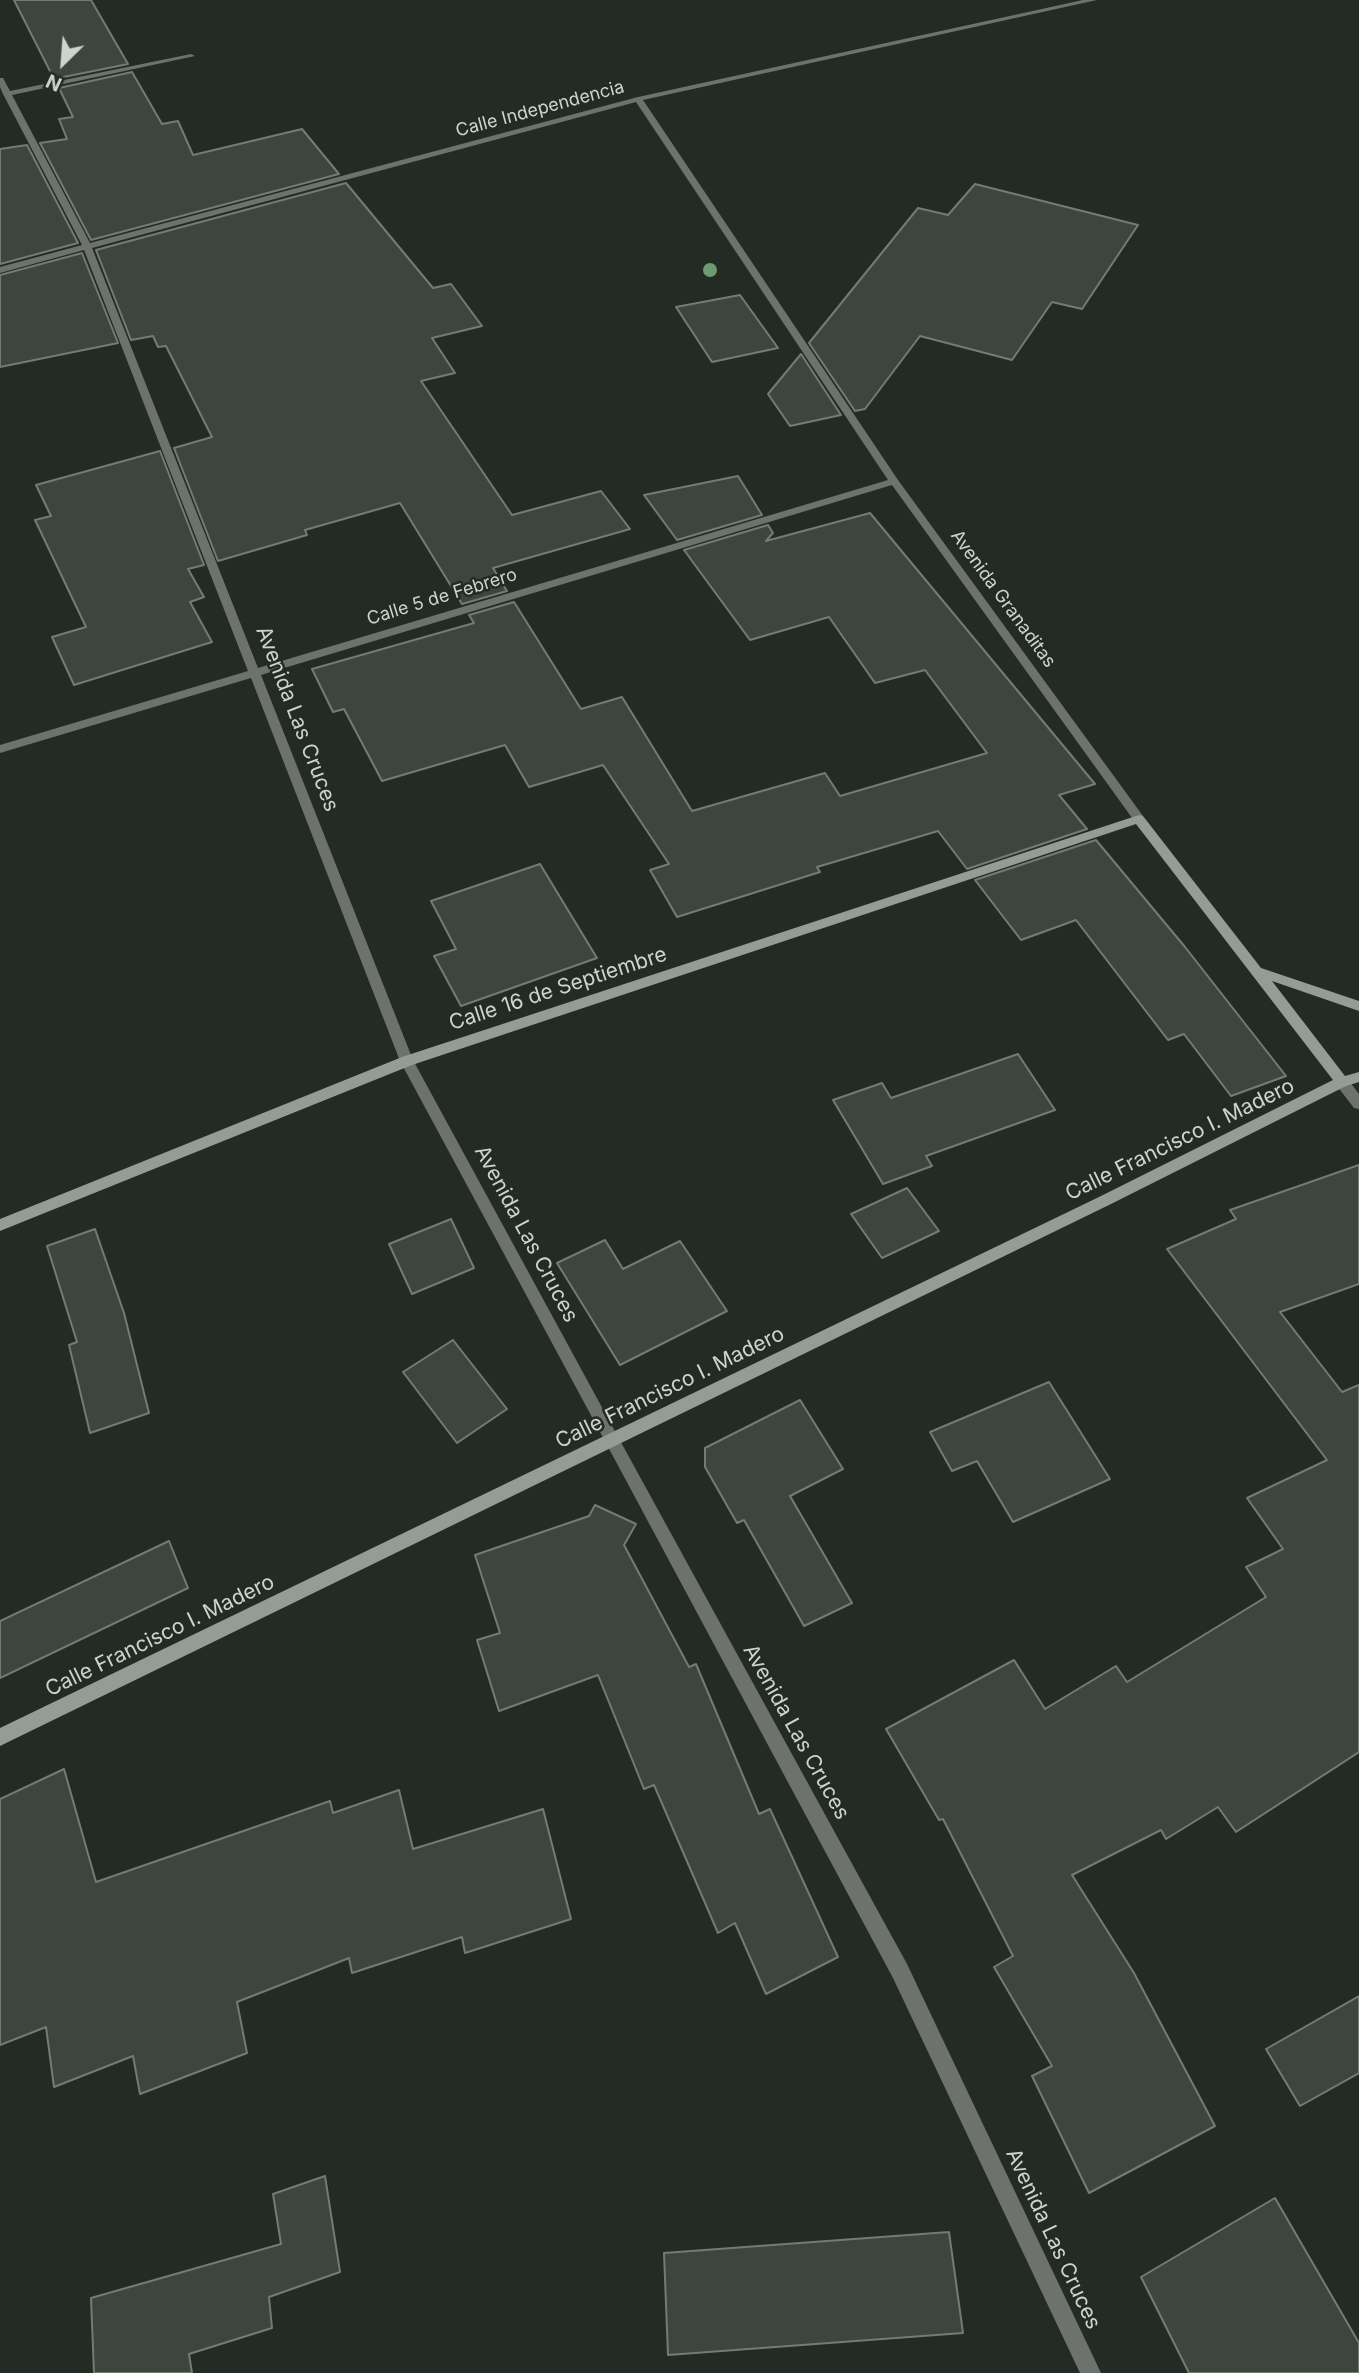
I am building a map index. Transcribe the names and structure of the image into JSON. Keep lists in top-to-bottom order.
{
  "streets": {
    "main road": ["Avenida Granaditas", "Calle 16 de Septiembre", "Calle Francisco I. Madero"],
    "street": ["Calle Independencia", "Calle 5 de Febrero", "Avenida Las Cruces"]
  },
  "crossings": [
    ["Calle Independencia", "Avenida Granaditas"],
    ["Calle Independencia", "Avenida Las Cruces"],
    ["Calle 5 de Febrero", "Avenida Granaditas"],
    ["Calle 5 de Febrero", "Avenida Las Cruces"],
    ["Avenida Granaditas", "Calle 16 de Septiembre"],
    ["Avenida Granaditas", "Calle Francisco I. Madero"],
    ["Avenida Las Cruces", "Calle 16 de Septiembre"],
    ["Avenida Las Cruces", "Calle Francisco I. Madero"]
  ],
  "north": "bottom left"
}
